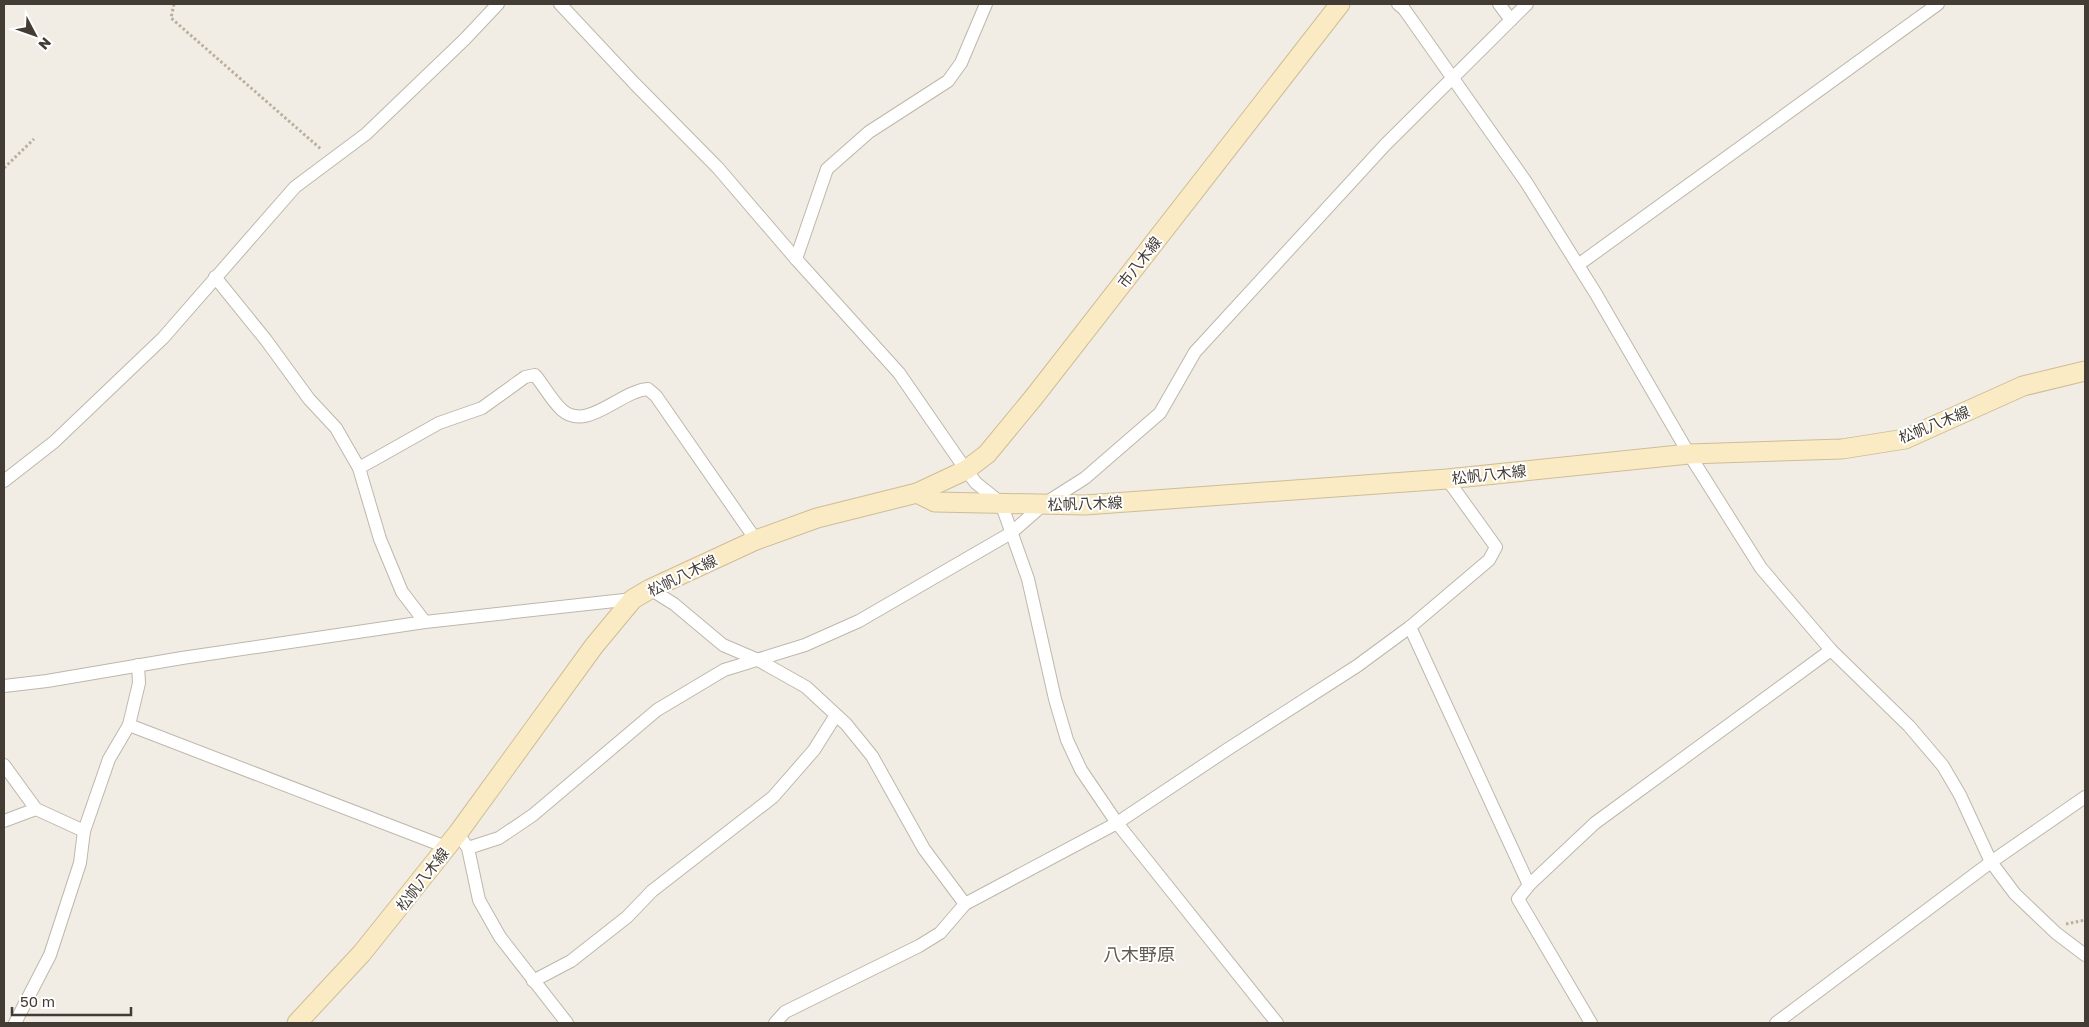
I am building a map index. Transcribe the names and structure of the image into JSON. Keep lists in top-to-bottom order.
{
  "streets": {
    "main road": ["市八木線", "松帆八木線"]
  },
  "crossings": [
    ["市八木線", "松帆八木線"]
  ],
  "districts": ["八木野原"],
  "scale_bar": "50 m",
  "north": "bottom right"
}
